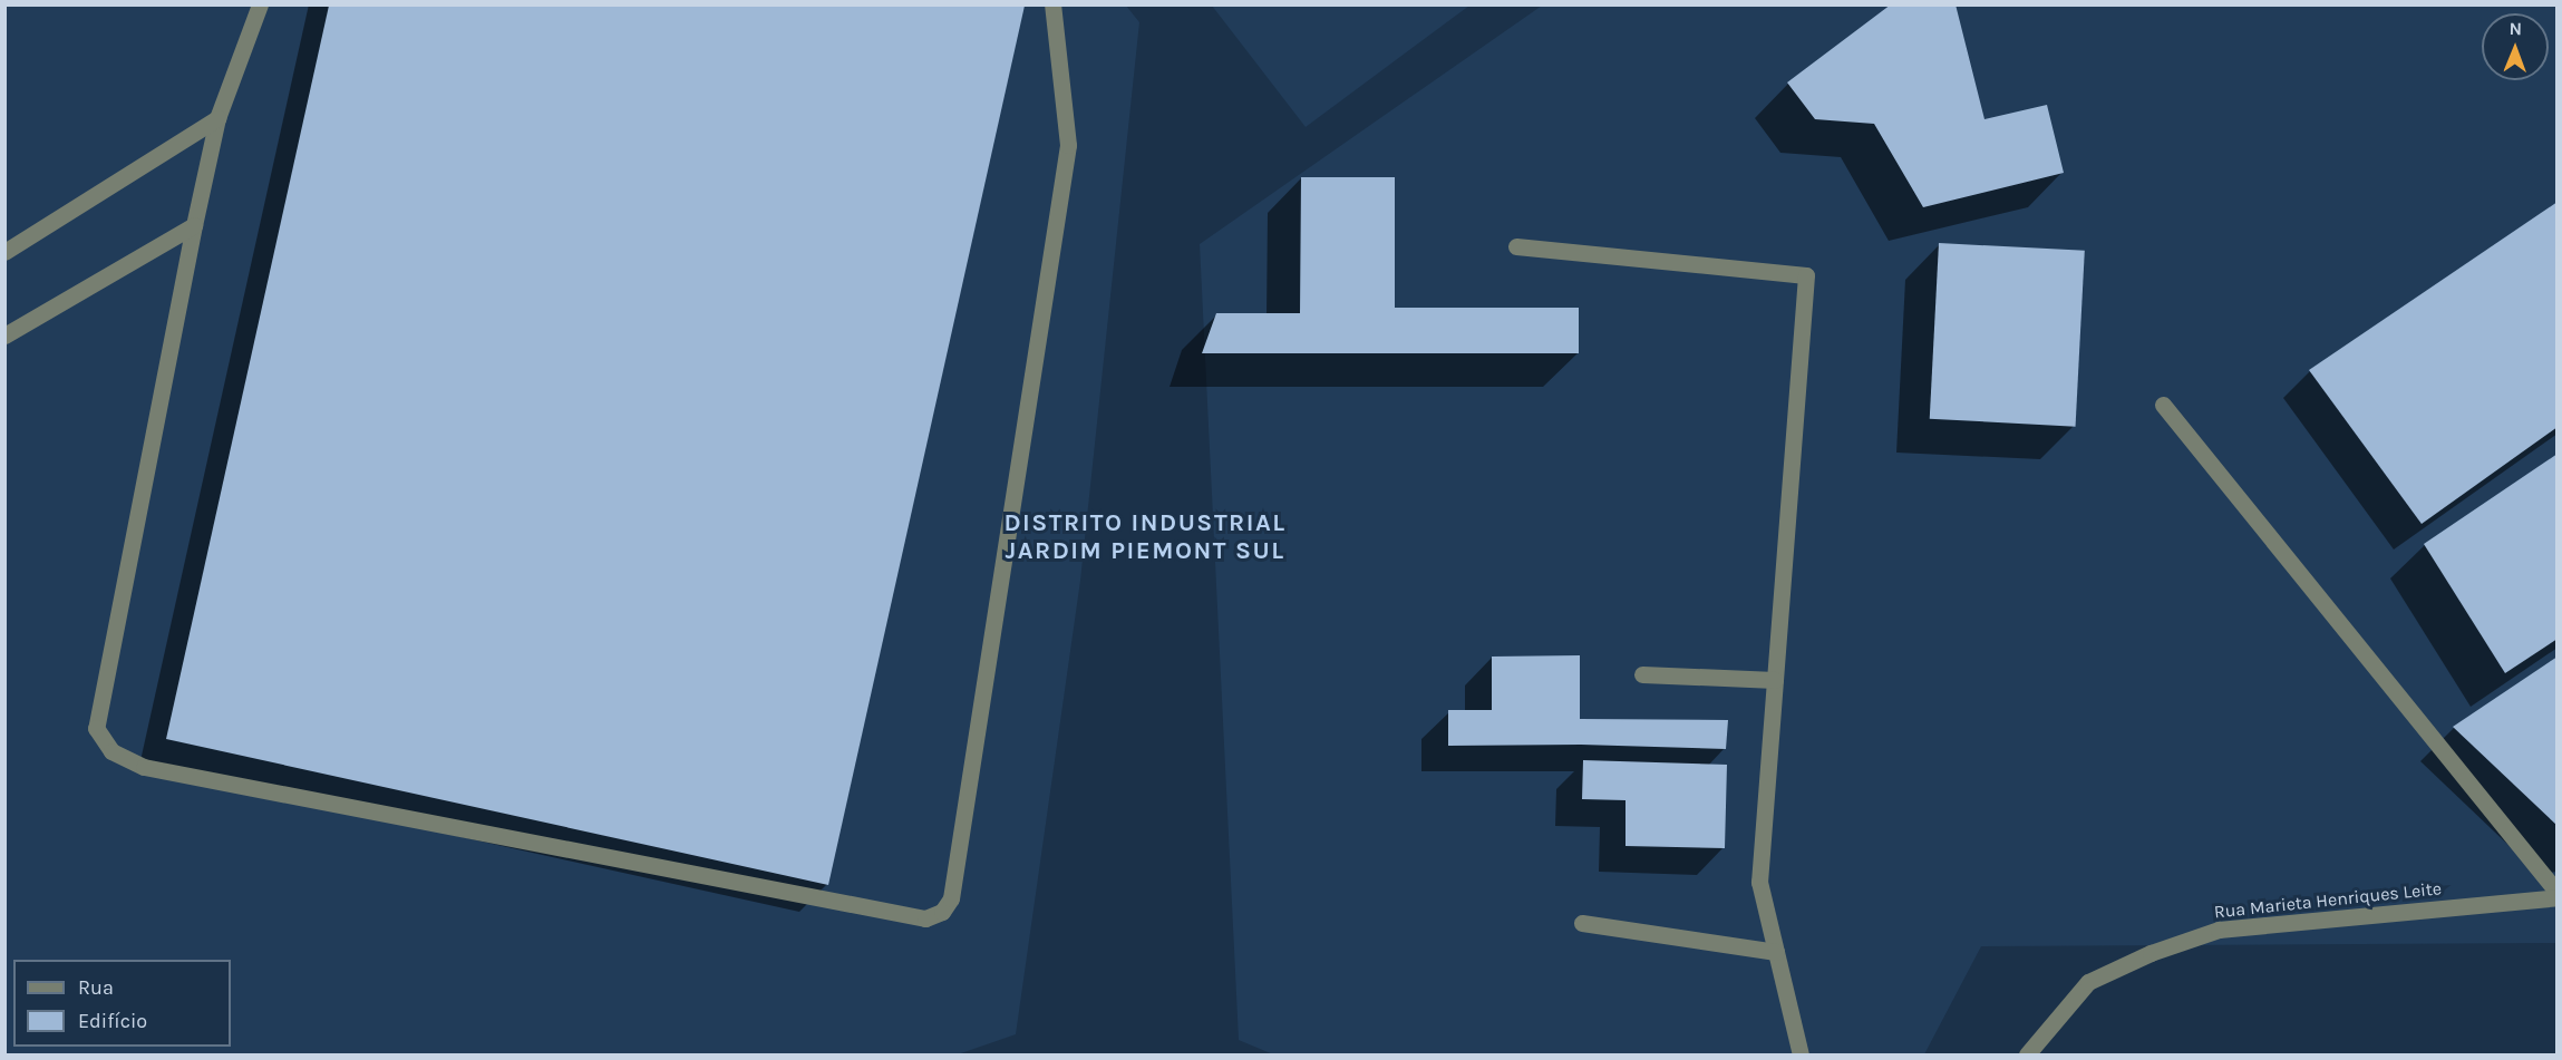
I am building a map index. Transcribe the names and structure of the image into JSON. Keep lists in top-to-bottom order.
{
  "streets": {
    "street": ["Rua Marieta Henriques Leite"]
  },
  "districts": ["DISTRITO INDUSTRIAL JARDIM PIEMONT SUL"],
  "legend": ["Rua", "Edifício"],
  "north": "top"
}
